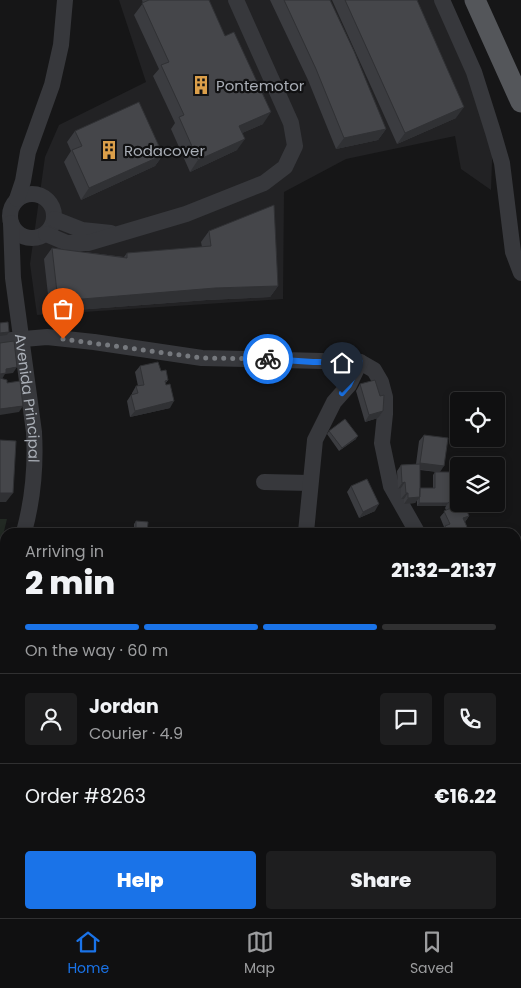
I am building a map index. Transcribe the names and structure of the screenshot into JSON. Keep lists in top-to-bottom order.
{
  "streets": {
    "street": ["Avenida Principal"]
  },
  "places": {
    "building": ["Pontemotor", "Rodacover"]
  },
  "page": {
    "heading": ["2 min", "Arriving in", "21:32–21:37"],
    "panel": [
      "Jordan",
      "Courier · 4.9",
      "Order #8263",
      "€16.22"
    ],
    "bar": "On the way · 60 m",
    "buttons": ["Help", "Share"],
    "tabs": ["Home", "Map", "Saved"]
  }
}
